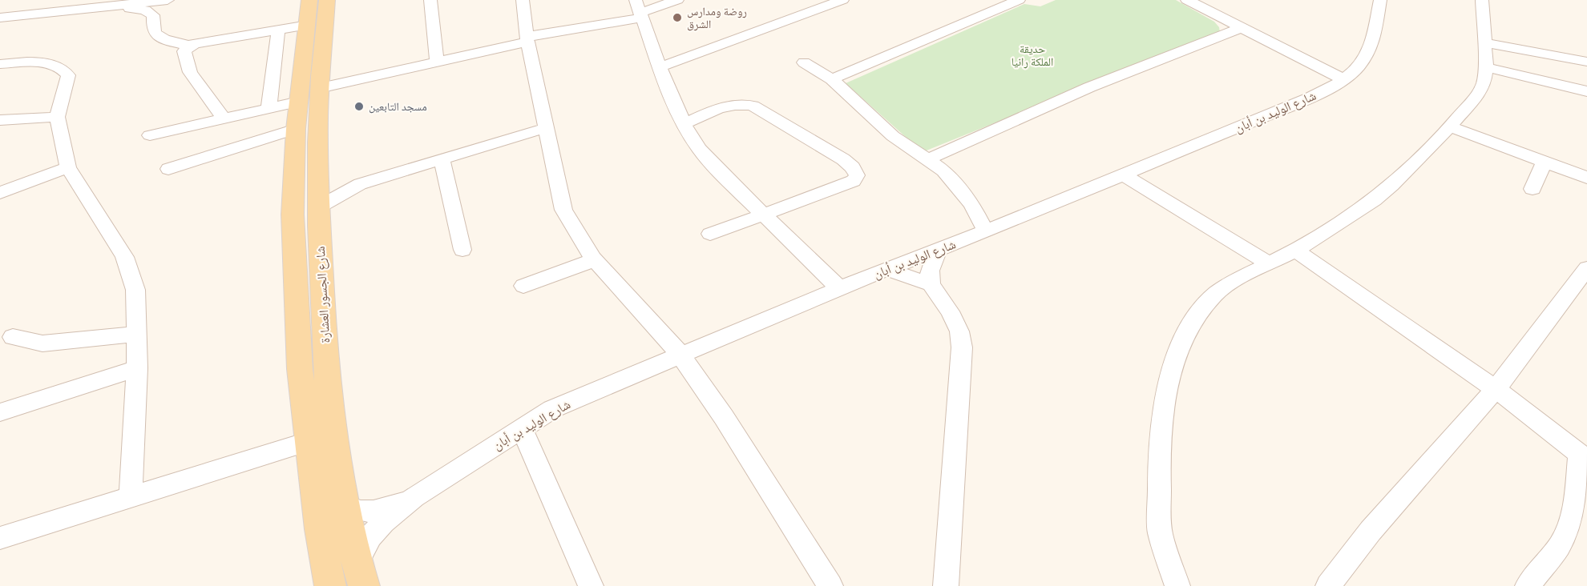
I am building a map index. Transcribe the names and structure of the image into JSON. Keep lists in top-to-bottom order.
{
  "streets": {
    "main road": ["شارع الجسور العشارة"],
    "street": ["شارع الوليد بن أبان"]
  },
  "crossings": [
    ["شارع الوليد بن أبان", "شارع الجسور العشارة"]
  ],
  "parks": ["حديقة الملكة رانيا"],
  "places": ["روضة ومدارس الشرق", "مسجد التابعين"]
}
